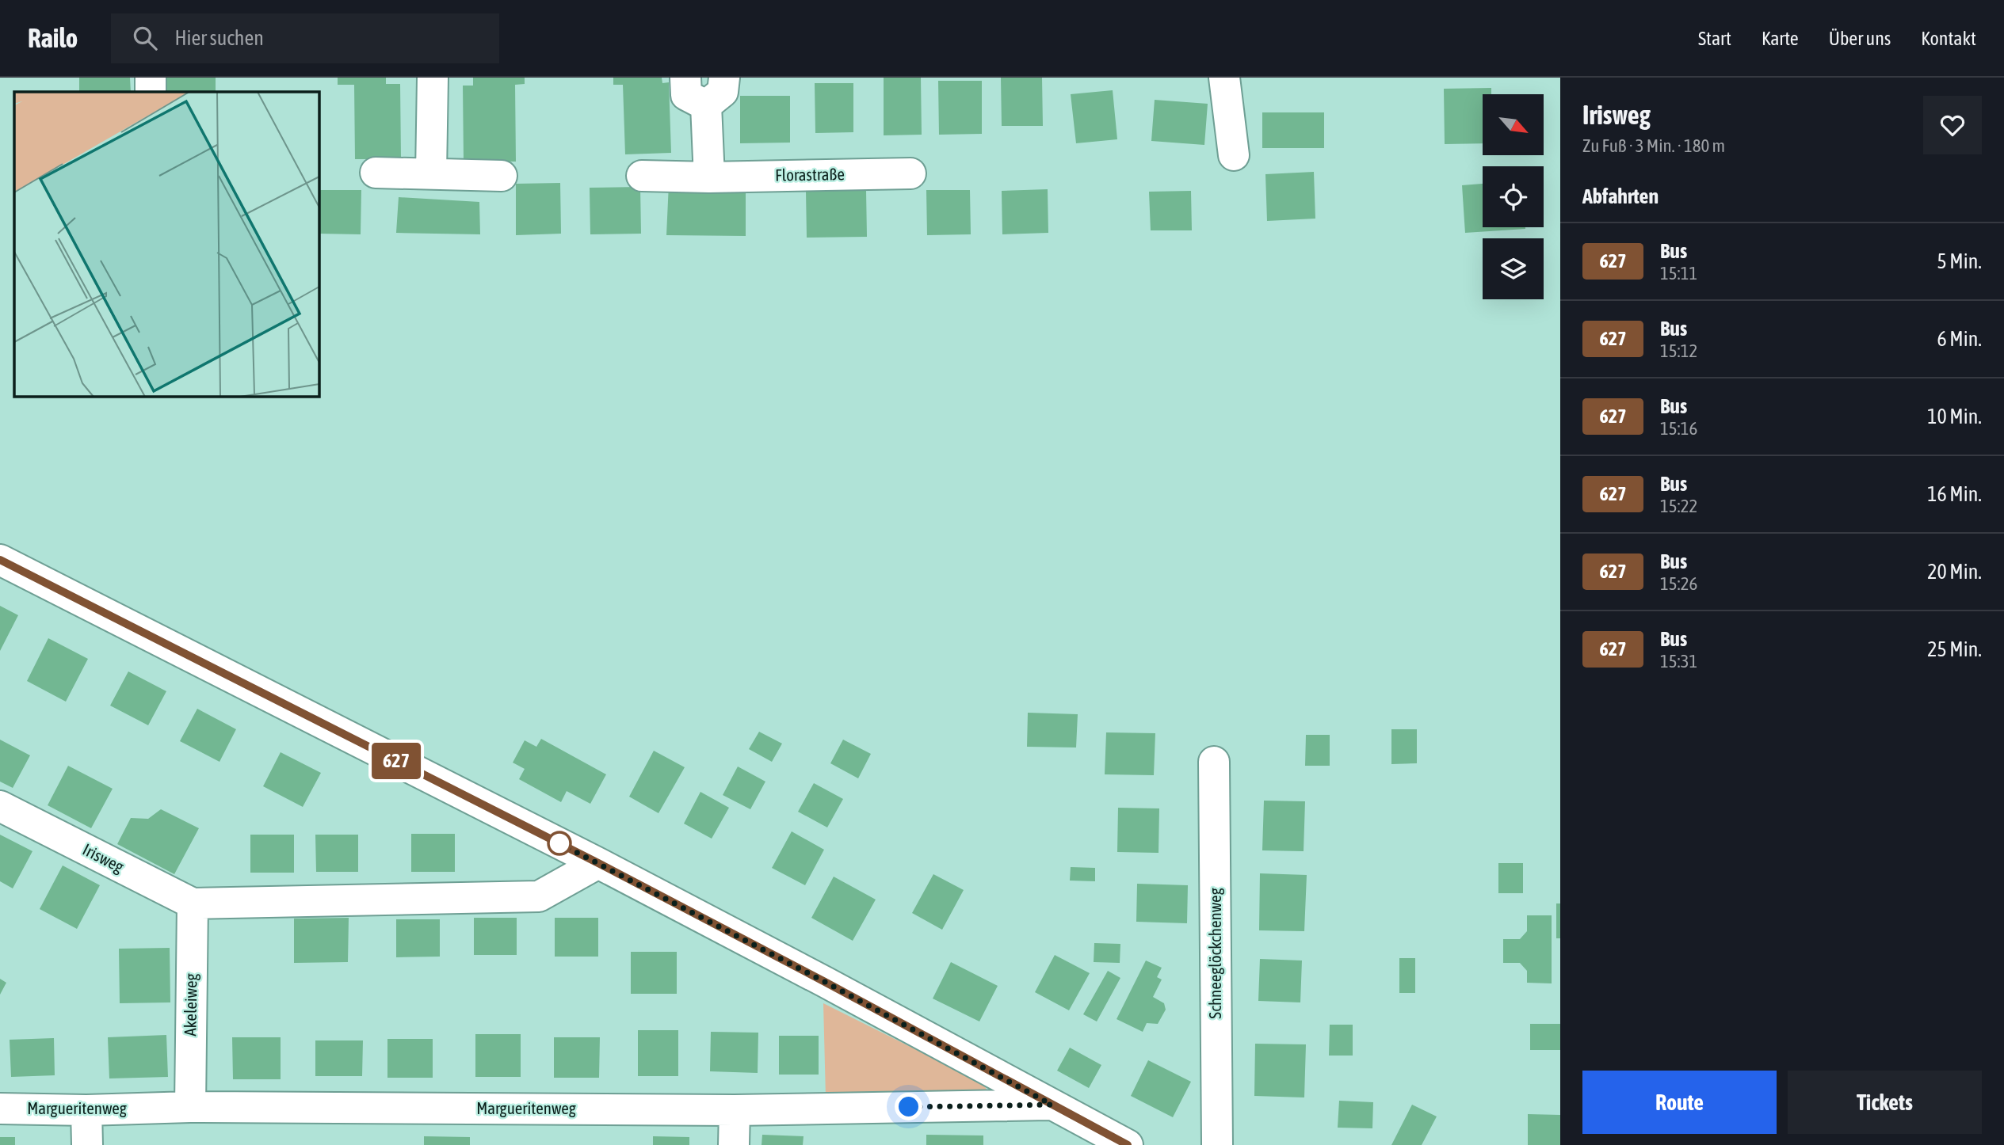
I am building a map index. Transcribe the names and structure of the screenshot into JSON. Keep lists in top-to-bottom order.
{
  "streets": {
    "street": [
      "Florastraße",
      "Irisweg",
      "Schneeglöckchenweg",
      "Akeleiweg",
      "Margueritenweg"
    ]
  },
  "crossings": [
    ["Irisweg", "Akeleiweg"],
    ["Akeleiweg", "Margueritenweg"]
  ],
  "lines": ["bus line 627"],
  "north": "bottom right",
  "page": {
    "header": "Railo",
    "search": "Hier suchen",
    "nav": [
      "Start",
      "Karte",
      "Über uns",
      "Kontakt"
    ],
    "on_map": "627",
    "heading": [
      ["Irisweg", "Zu Fuß · 3 Min. · 180 m"],
      "Abfahrten"
    ],
    "list": [
      {
        "mark": "627",
        "name": "Bus",
        "note": "15:11",
        "value": "5 Min."
      },
      {
        "mark": "627",
        "name": "Bus",
        "note": "15:12",
        "value": "6 Min."
      },
      {
        "mark": "627",
        "name": "Bus",
        "note": "15:16",
        "value": "10 Min."
      },
      {
        "mark": "627",
        "name": "Bus",
        "note": "15:22",
        "value": "16 Min."
      },
      {
        "mark": "627",
        "name": "Bus",
        "note": "15:26",
        "value": "20 Min."
      },
      {
        "mark": "627",
        "name": "Bus",
        "note": "15:31",
        "value": "25 Min."
      }
    ],
    "buttons": ["Route", "Tickets"]
  }
}
